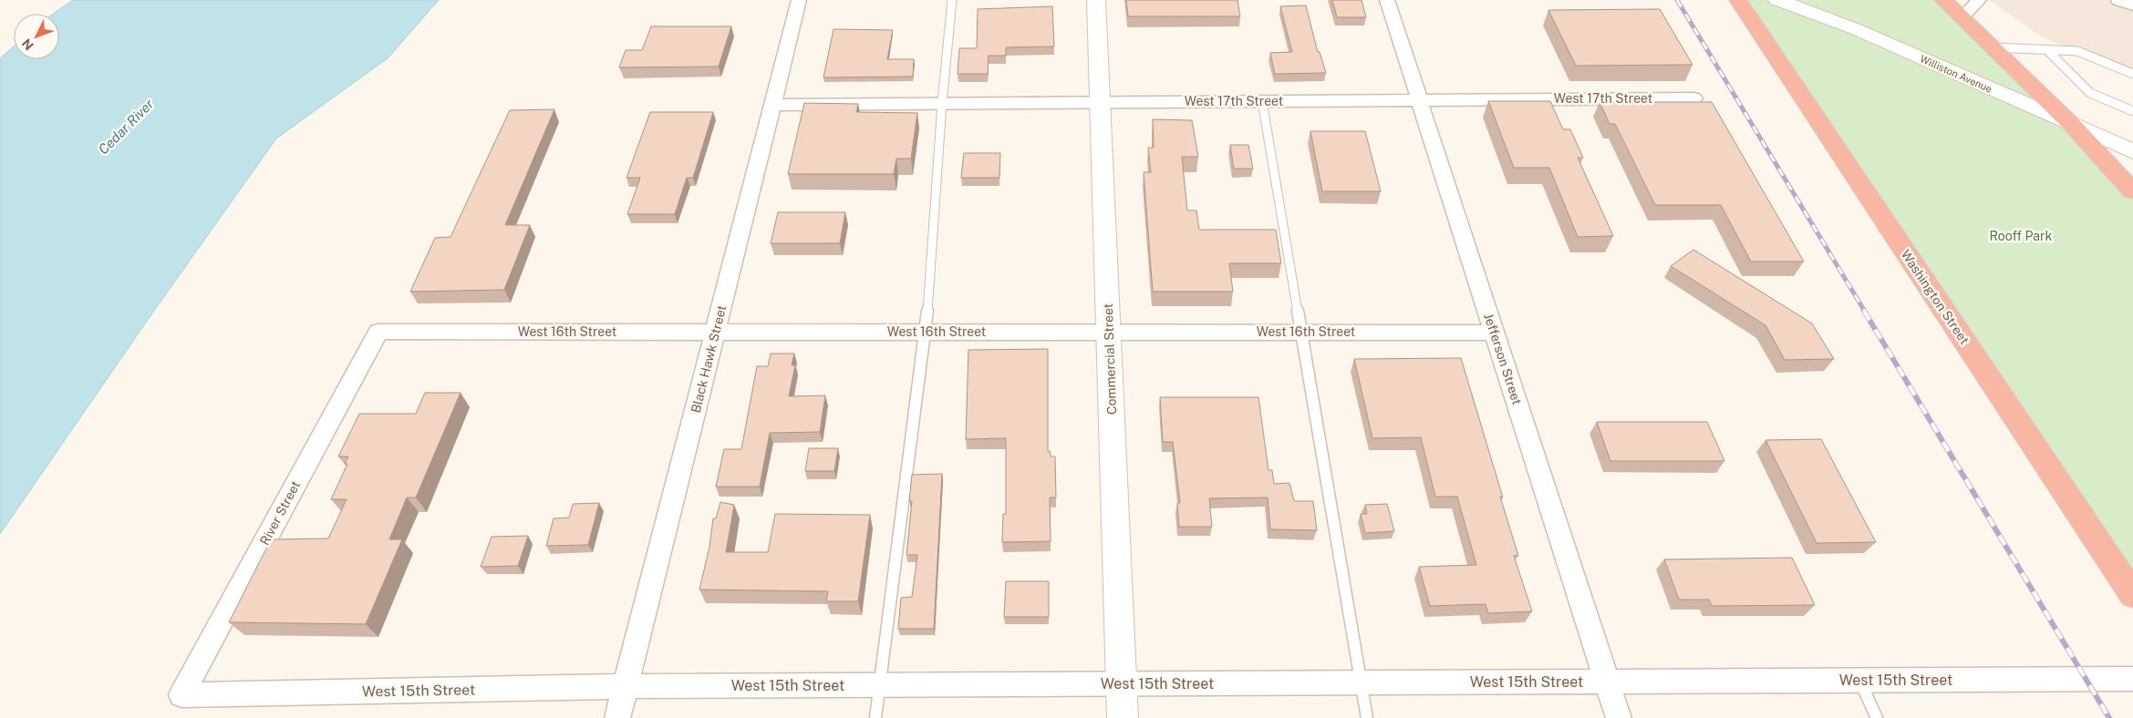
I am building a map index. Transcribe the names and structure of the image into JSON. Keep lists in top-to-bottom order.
{
  "streets": {
    "highway": ["Washington Street"],
    "street": [
      "Williston Avenue",
      "West 17th Street",
      "West 16th Street",
      "Black Hawk Street",
      "Commercial Street",
      "Jefferson Street",
      "River Street",
      "West 15th Street"
    ]
  },
  "crossings": [
    ["West 17th Street", "Black Hawk Street"],
    ["West 17th Street", "Commercial Street"],
    ["West 17th Street", "Jefferson Street"],
    ["West 16th Street", "Black Hawk Street"],
    ["West 16th Street", "Commercial Street"],
    ["West 16th Street", "Jefferson Street"],
    ["West 16th Street", "River Street"],
    ["Black Hawk Street", "West 15th Street"],
    ["Commercial Street", "West 15th Street"],
    ["Jefferson Street", "West 15th Street"],
    ["River Street", "West 15th Street"]
  ],
  "water": ["Cedar River"],
  "parks": ["Rooff Park"],
  "north": "bottom left"
}
